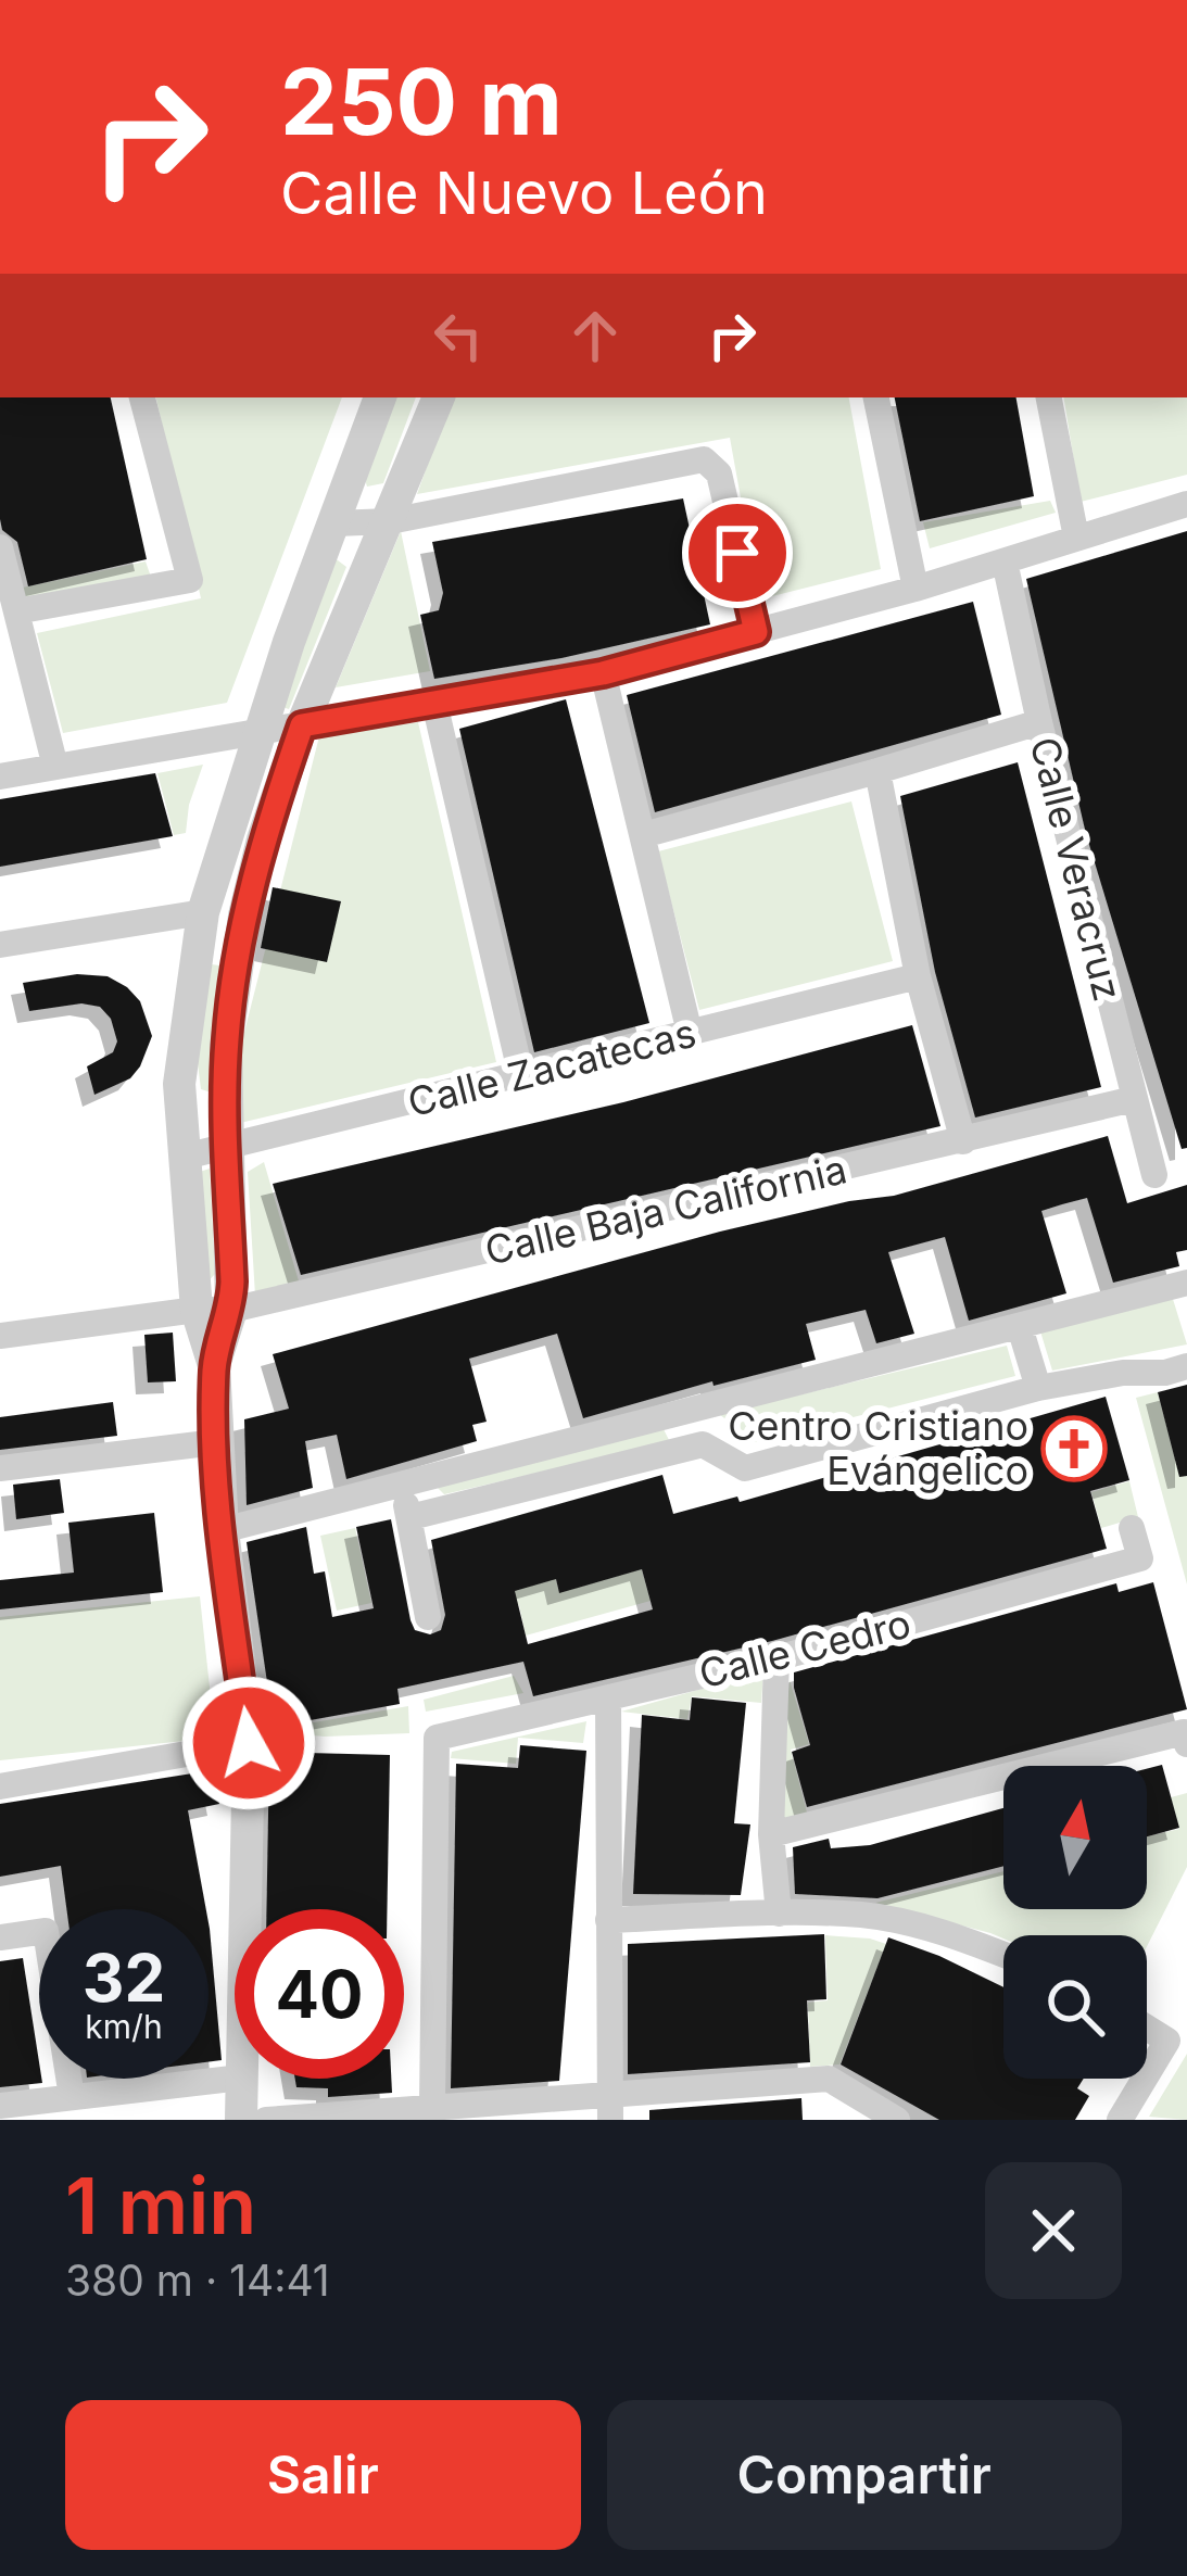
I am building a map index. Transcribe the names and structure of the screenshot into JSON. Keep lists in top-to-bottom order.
{
  "streets": {
    "street": [
      "Calle Veracruz",
      "Calle Zacatecas",
      "Calle Baja California",
      "Calle Cedro"
    ]
  },
  "crossings": [
    ["Calle Veracruz", "Calle Baja California"]
  ],
  "places": {
    "church": ["Centro Cristiano Evángelico"]
  },
  "north": "top",
  "page": {
    "turn": ["250 m", "Calle Nuevo León"],
    "speed": "32 km/h",
    "limit": "40",
    "heading": ["1 min", "380 m · 14:41"],
    "buttons": ["Salir", "Compartir"]
  }
}
